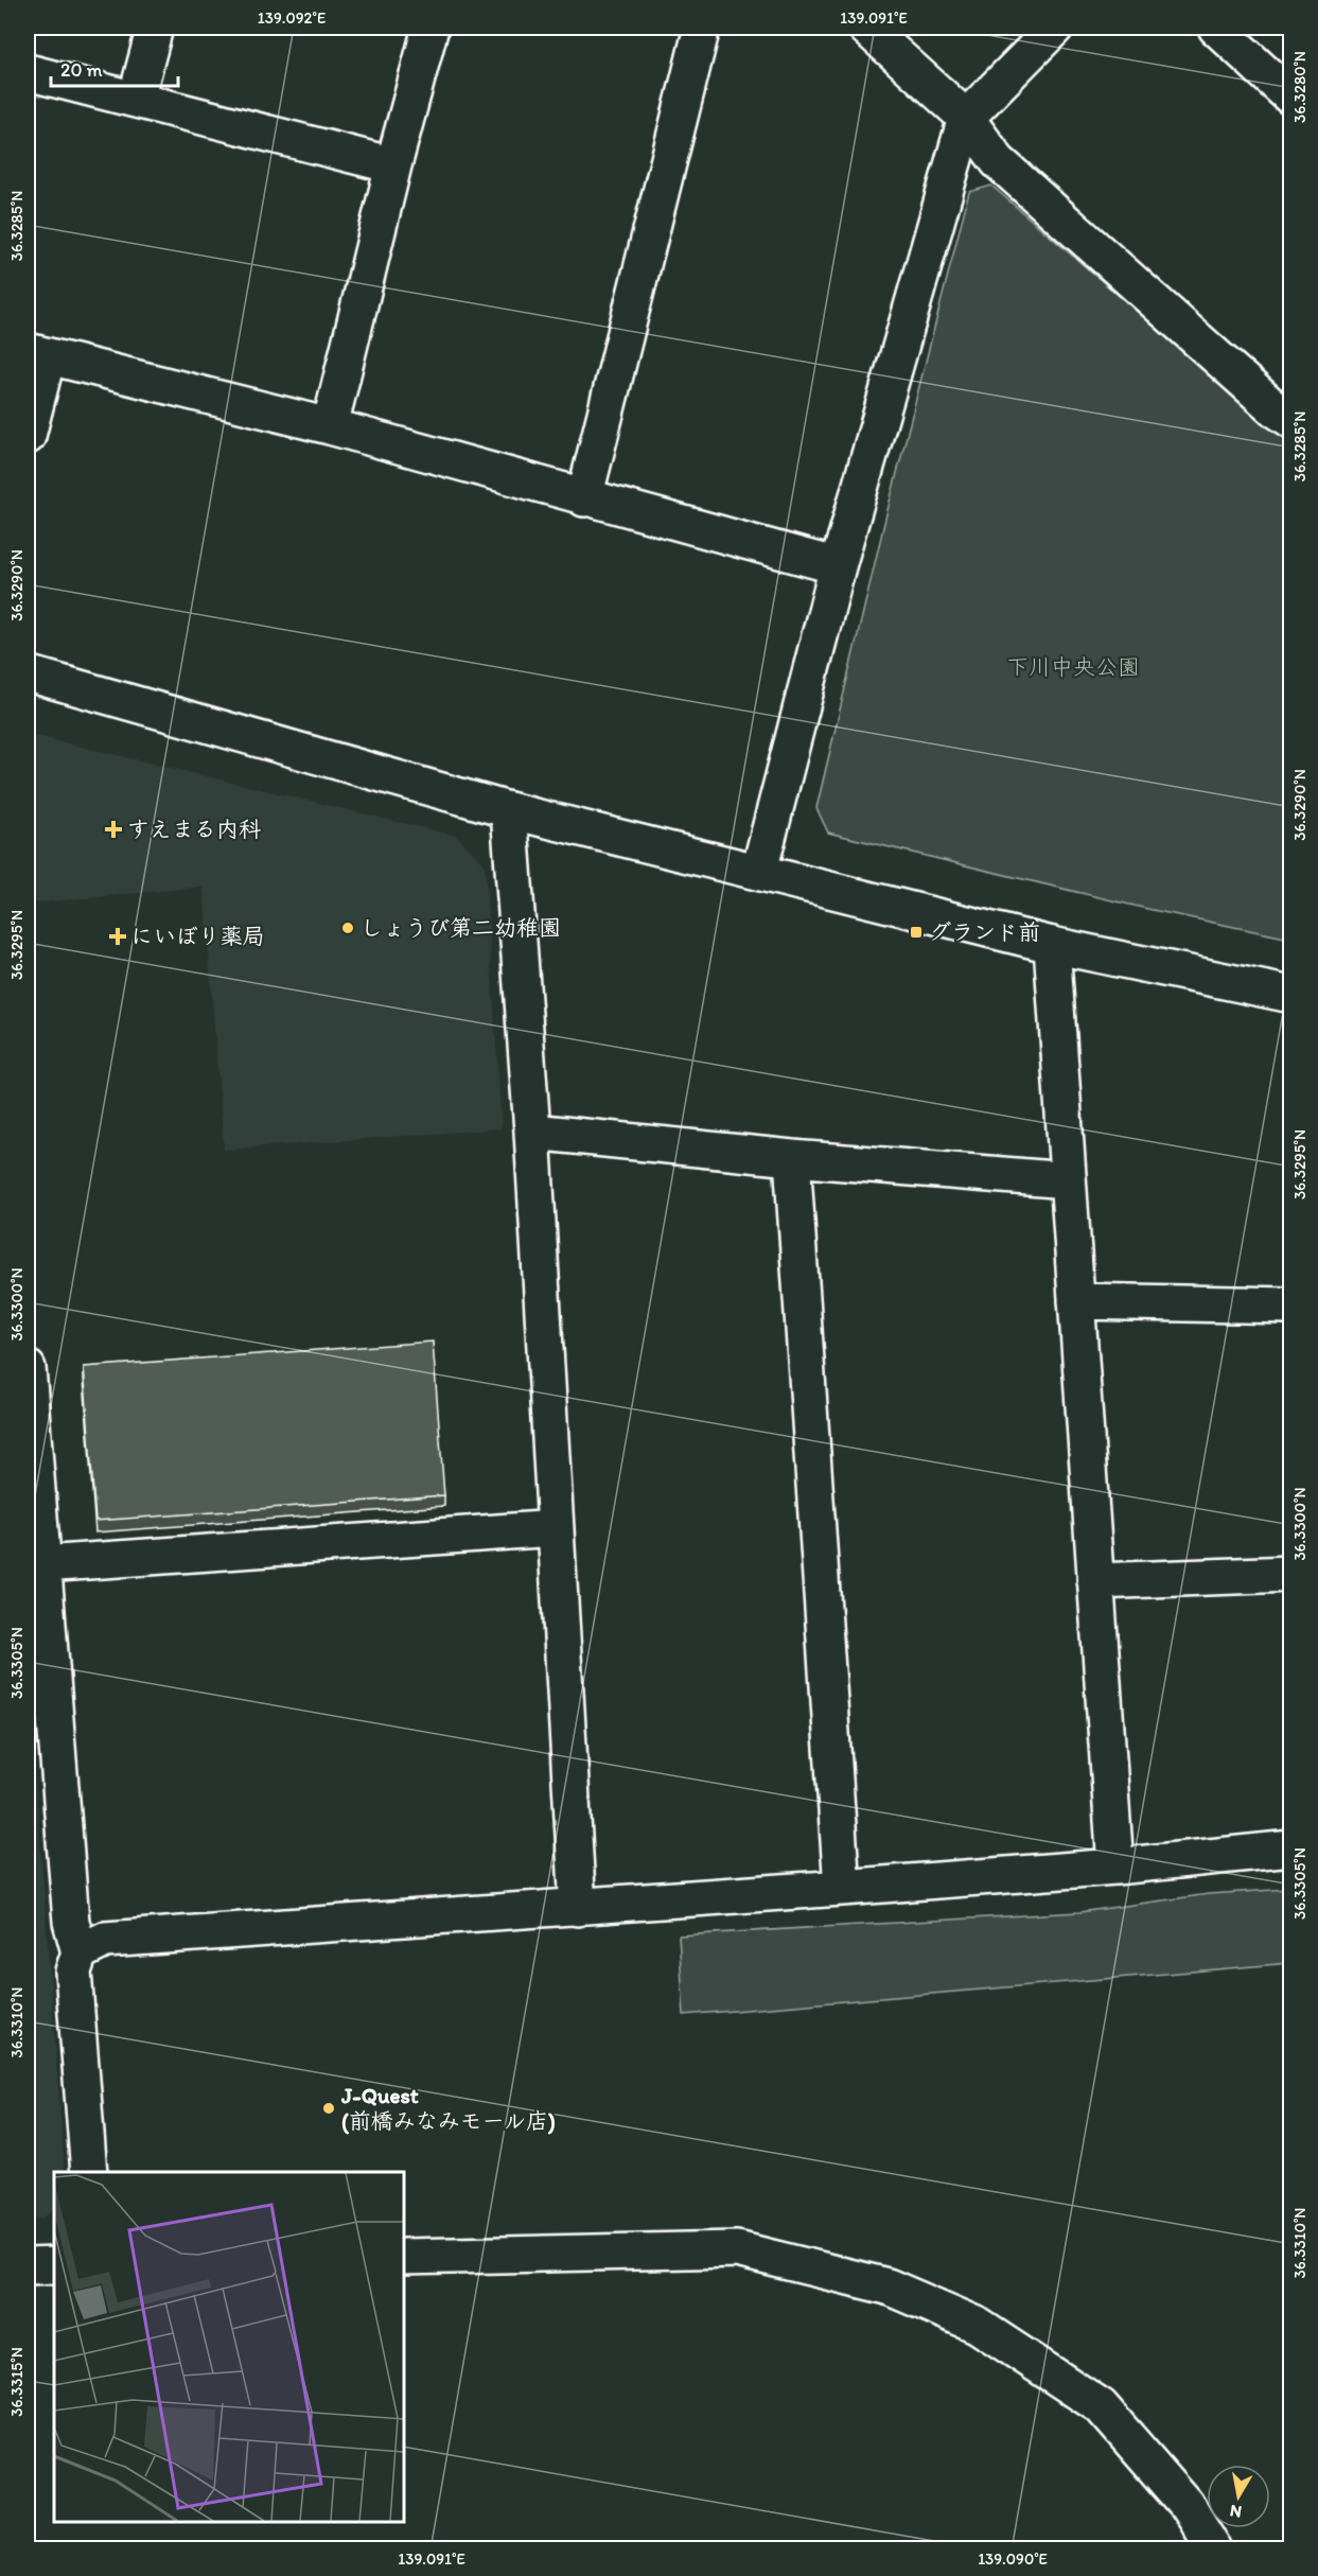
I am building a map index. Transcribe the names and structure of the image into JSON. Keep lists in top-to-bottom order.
{
  "parks": ["下川中央公園"],
  "places": {
    "health": ["すえまる内科", "にいぼり薬局"],
    "other": ["しょうび第二幼稚園", "J-Quest (前橋みなみモール店)"],
    "transit": ["グランド前"]
  },
  "scale_bar": "20 m",
  "north": "bottom",
  "coordinates": [
    "139.092°E",
    "139.091°E",
    "36.3280°N",
    "36.3285°N",
    "36.3290°N",
    "36.3295°N",
    "36.3300°N",
    "36.3305°N",
    "36.3310°N",
    "36.3315°N",
    "139.090°E"
  ]
}
